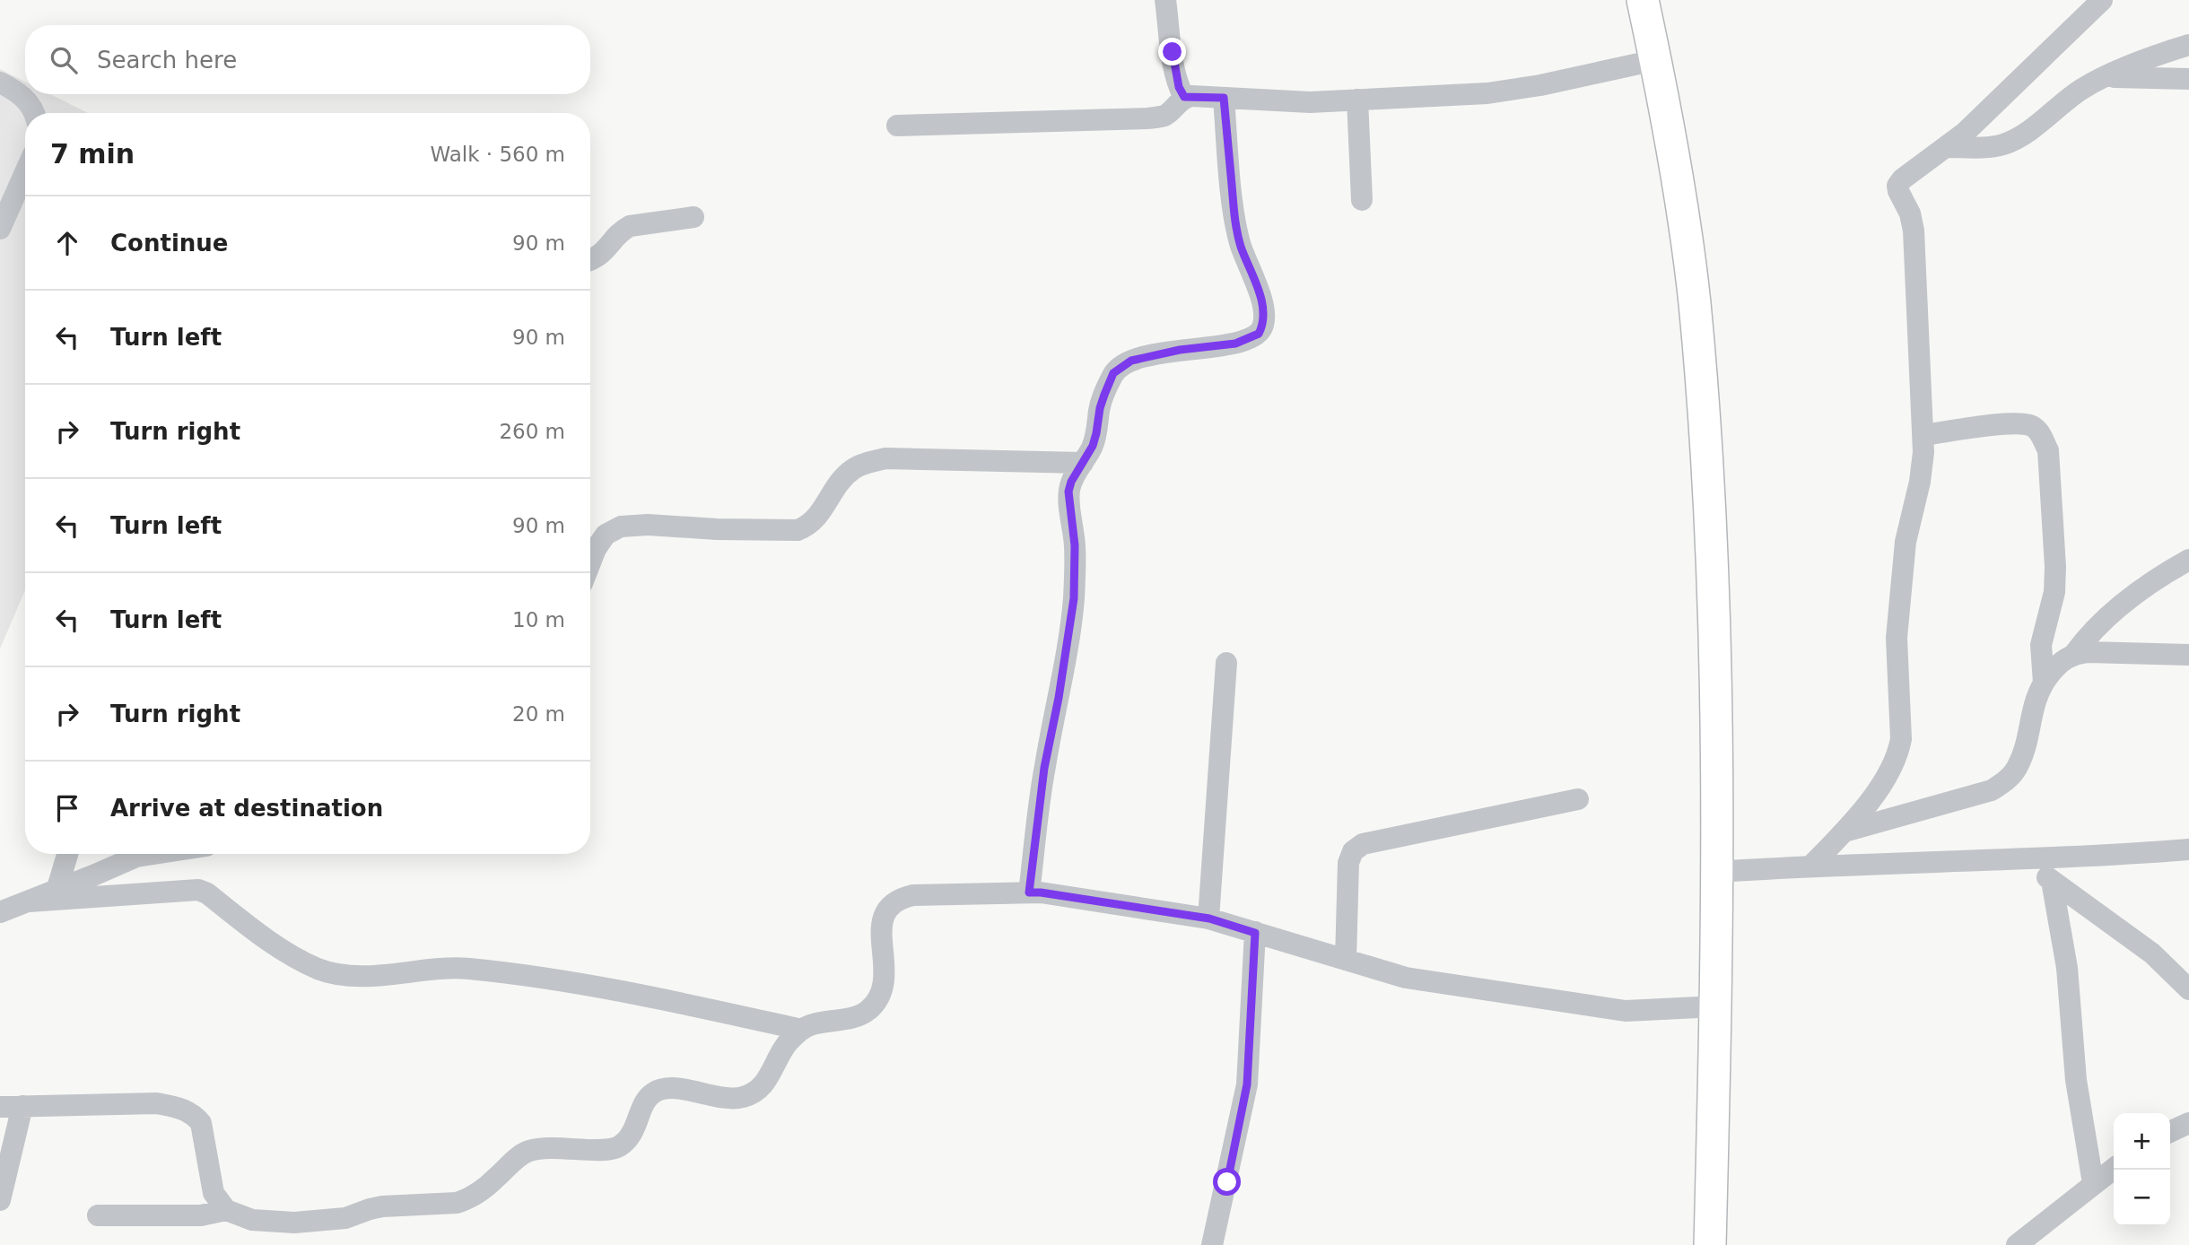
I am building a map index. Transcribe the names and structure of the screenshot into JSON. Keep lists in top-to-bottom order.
{
  "page": {
    "search": "Search here",
    "heading": ["7 min", "Walk · 560 m"],
    "list": [
      ["Continue", "90 m"],
      ["Turn left", "90 m"],
      ["Turn right", "260 m"],
      ["Turn left", "90 m"],
      ["Turn left", "10 m"],
      ["Turn right", "20 m"],
      "Arrive at destination"
    ],
    "map_buttons": ["+", "−"]
  }
}
